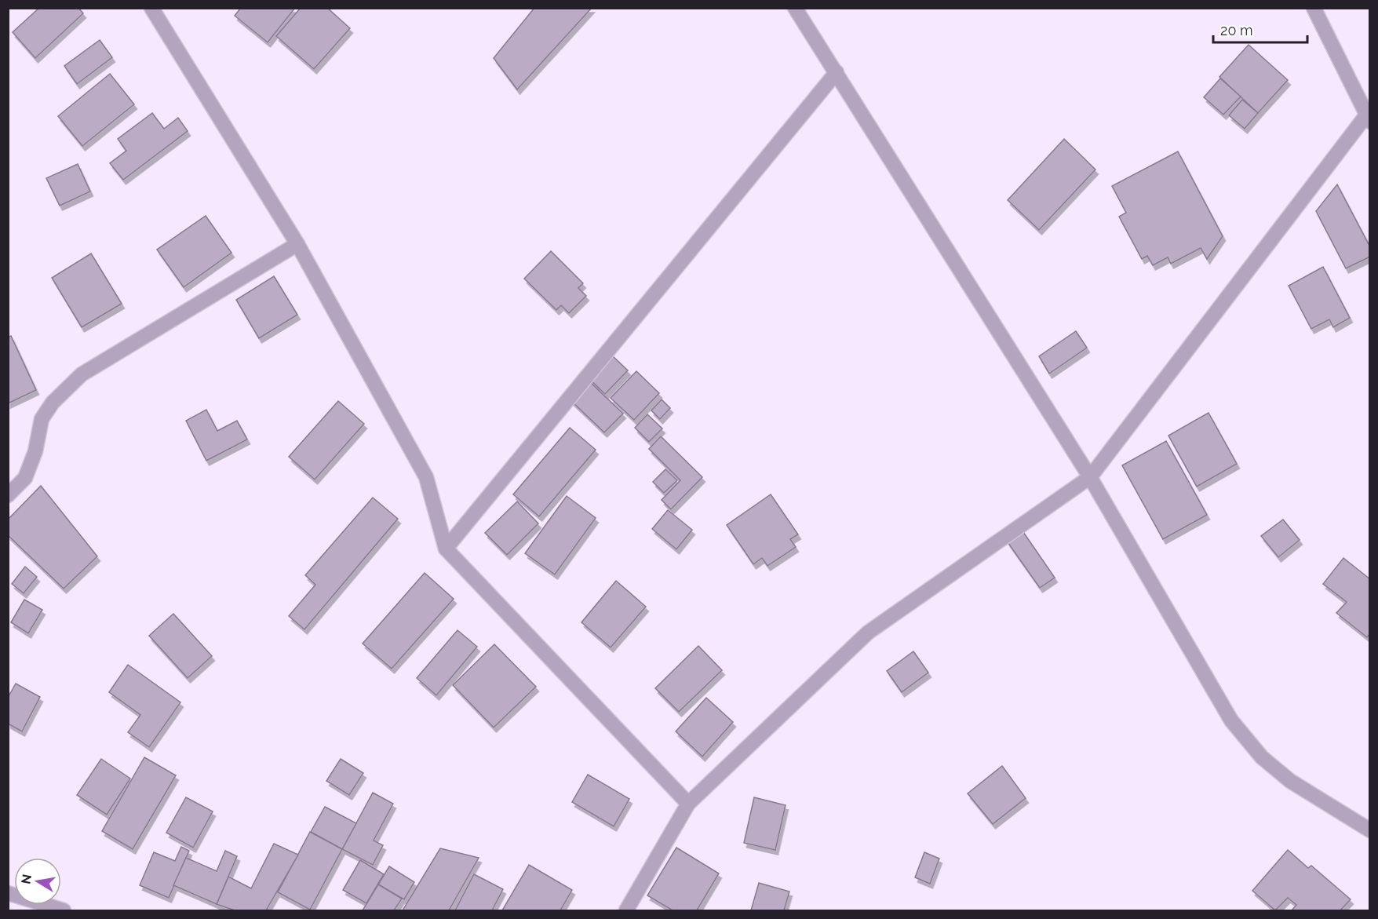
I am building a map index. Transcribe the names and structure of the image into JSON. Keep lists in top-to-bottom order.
{
  "scale_bar": "20 m",
  "north": "left"
}
